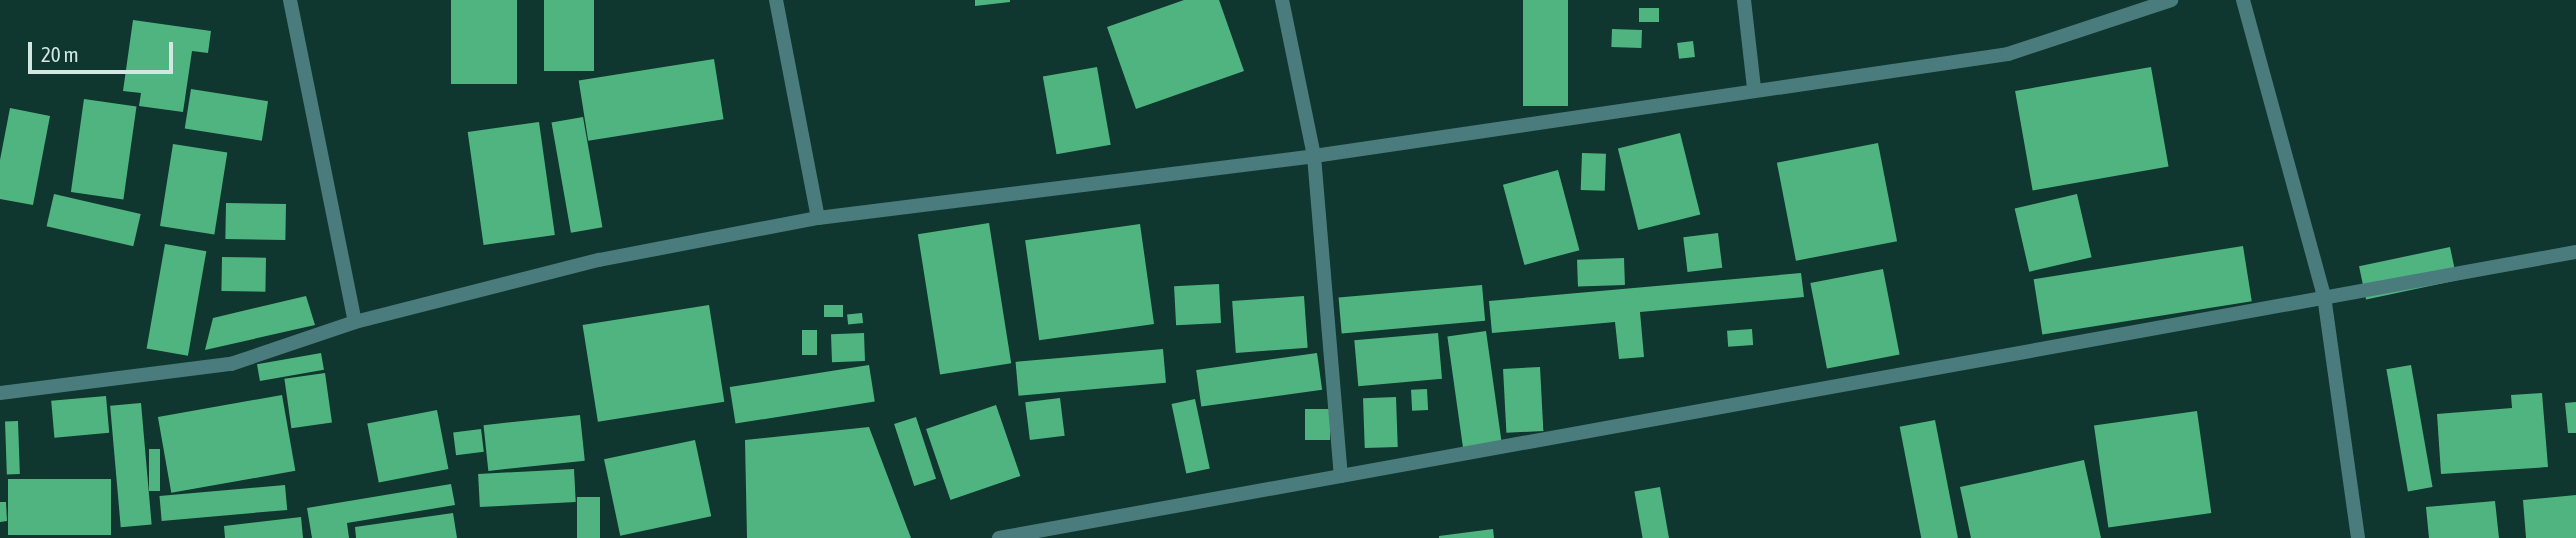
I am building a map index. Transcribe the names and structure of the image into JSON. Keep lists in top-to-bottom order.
{
  "scale_bar": "20 m"
}
